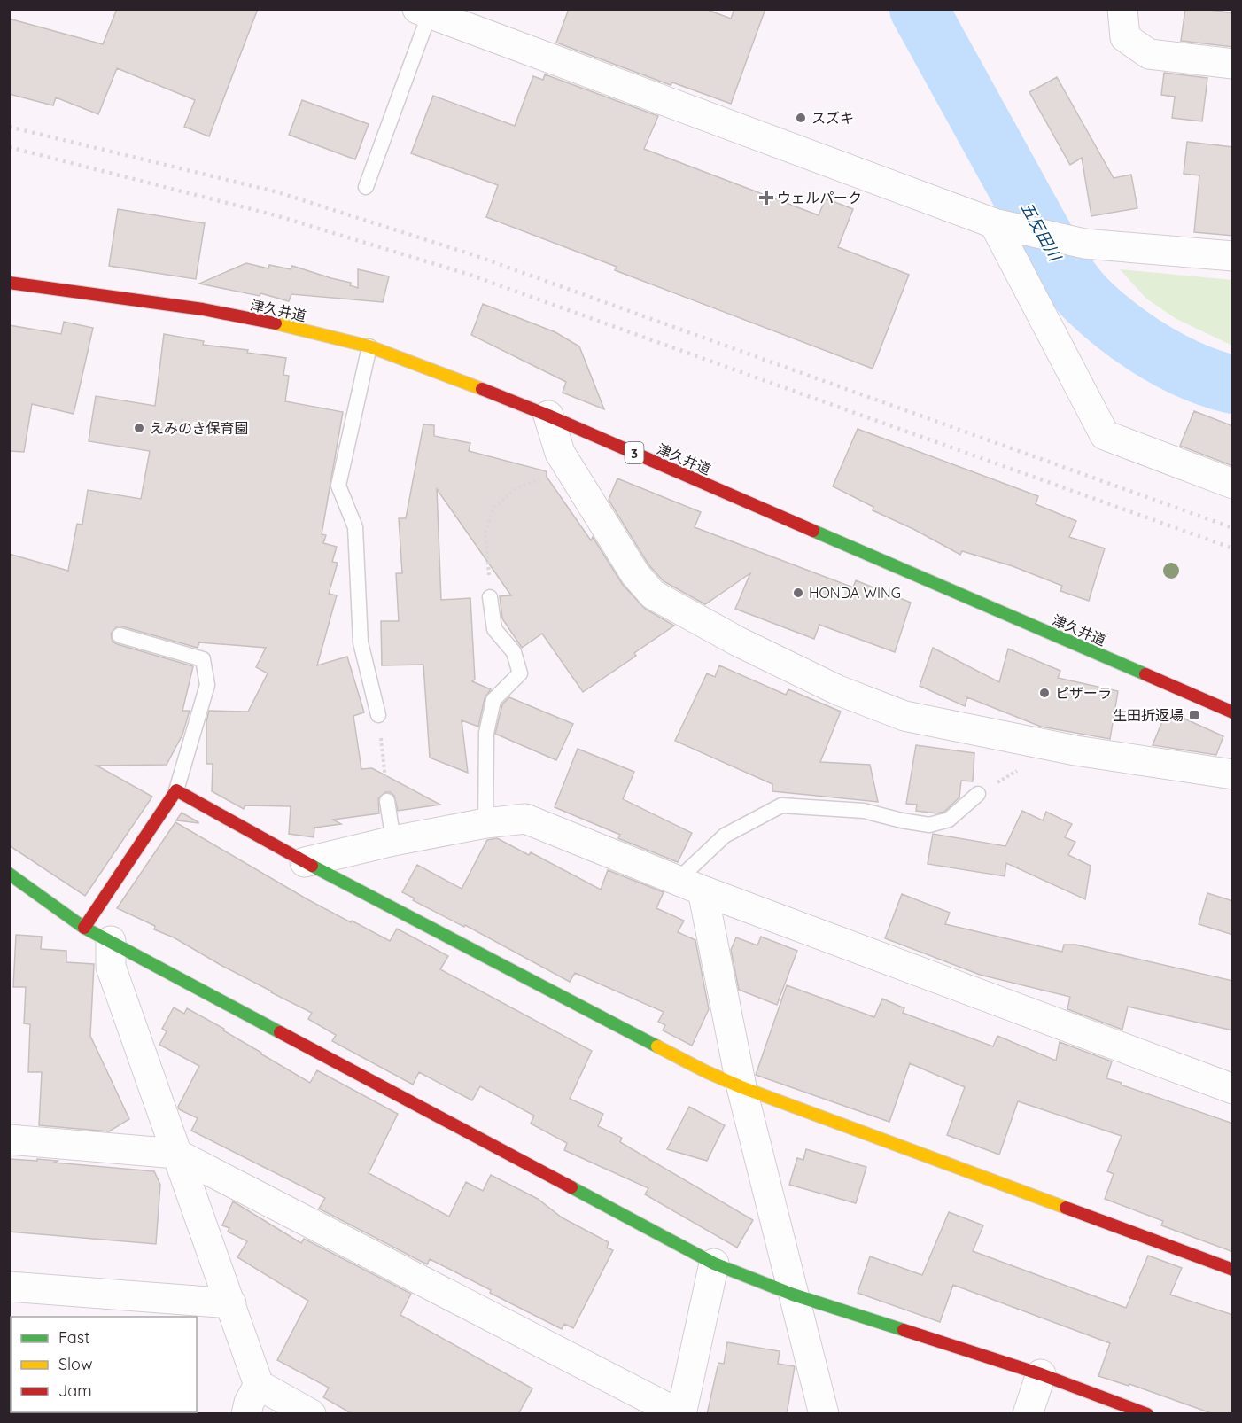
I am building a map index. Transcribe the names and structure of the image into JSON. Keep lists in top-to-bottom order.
{
  "streets": {
    "street": ["津久井道", "3"]
  },
  "water": ["五反田川"],
  "places": {
    "other": [
      "スズキ",
      "えみのき保育園",
      "HONDA WING",
      "ピザーラ"
    ],
    "health": ["ウェルパーク"],
    "transit": ["生田折返場"]
  },
  "legend": ["Fast", "Slow", "Jam"]
}
